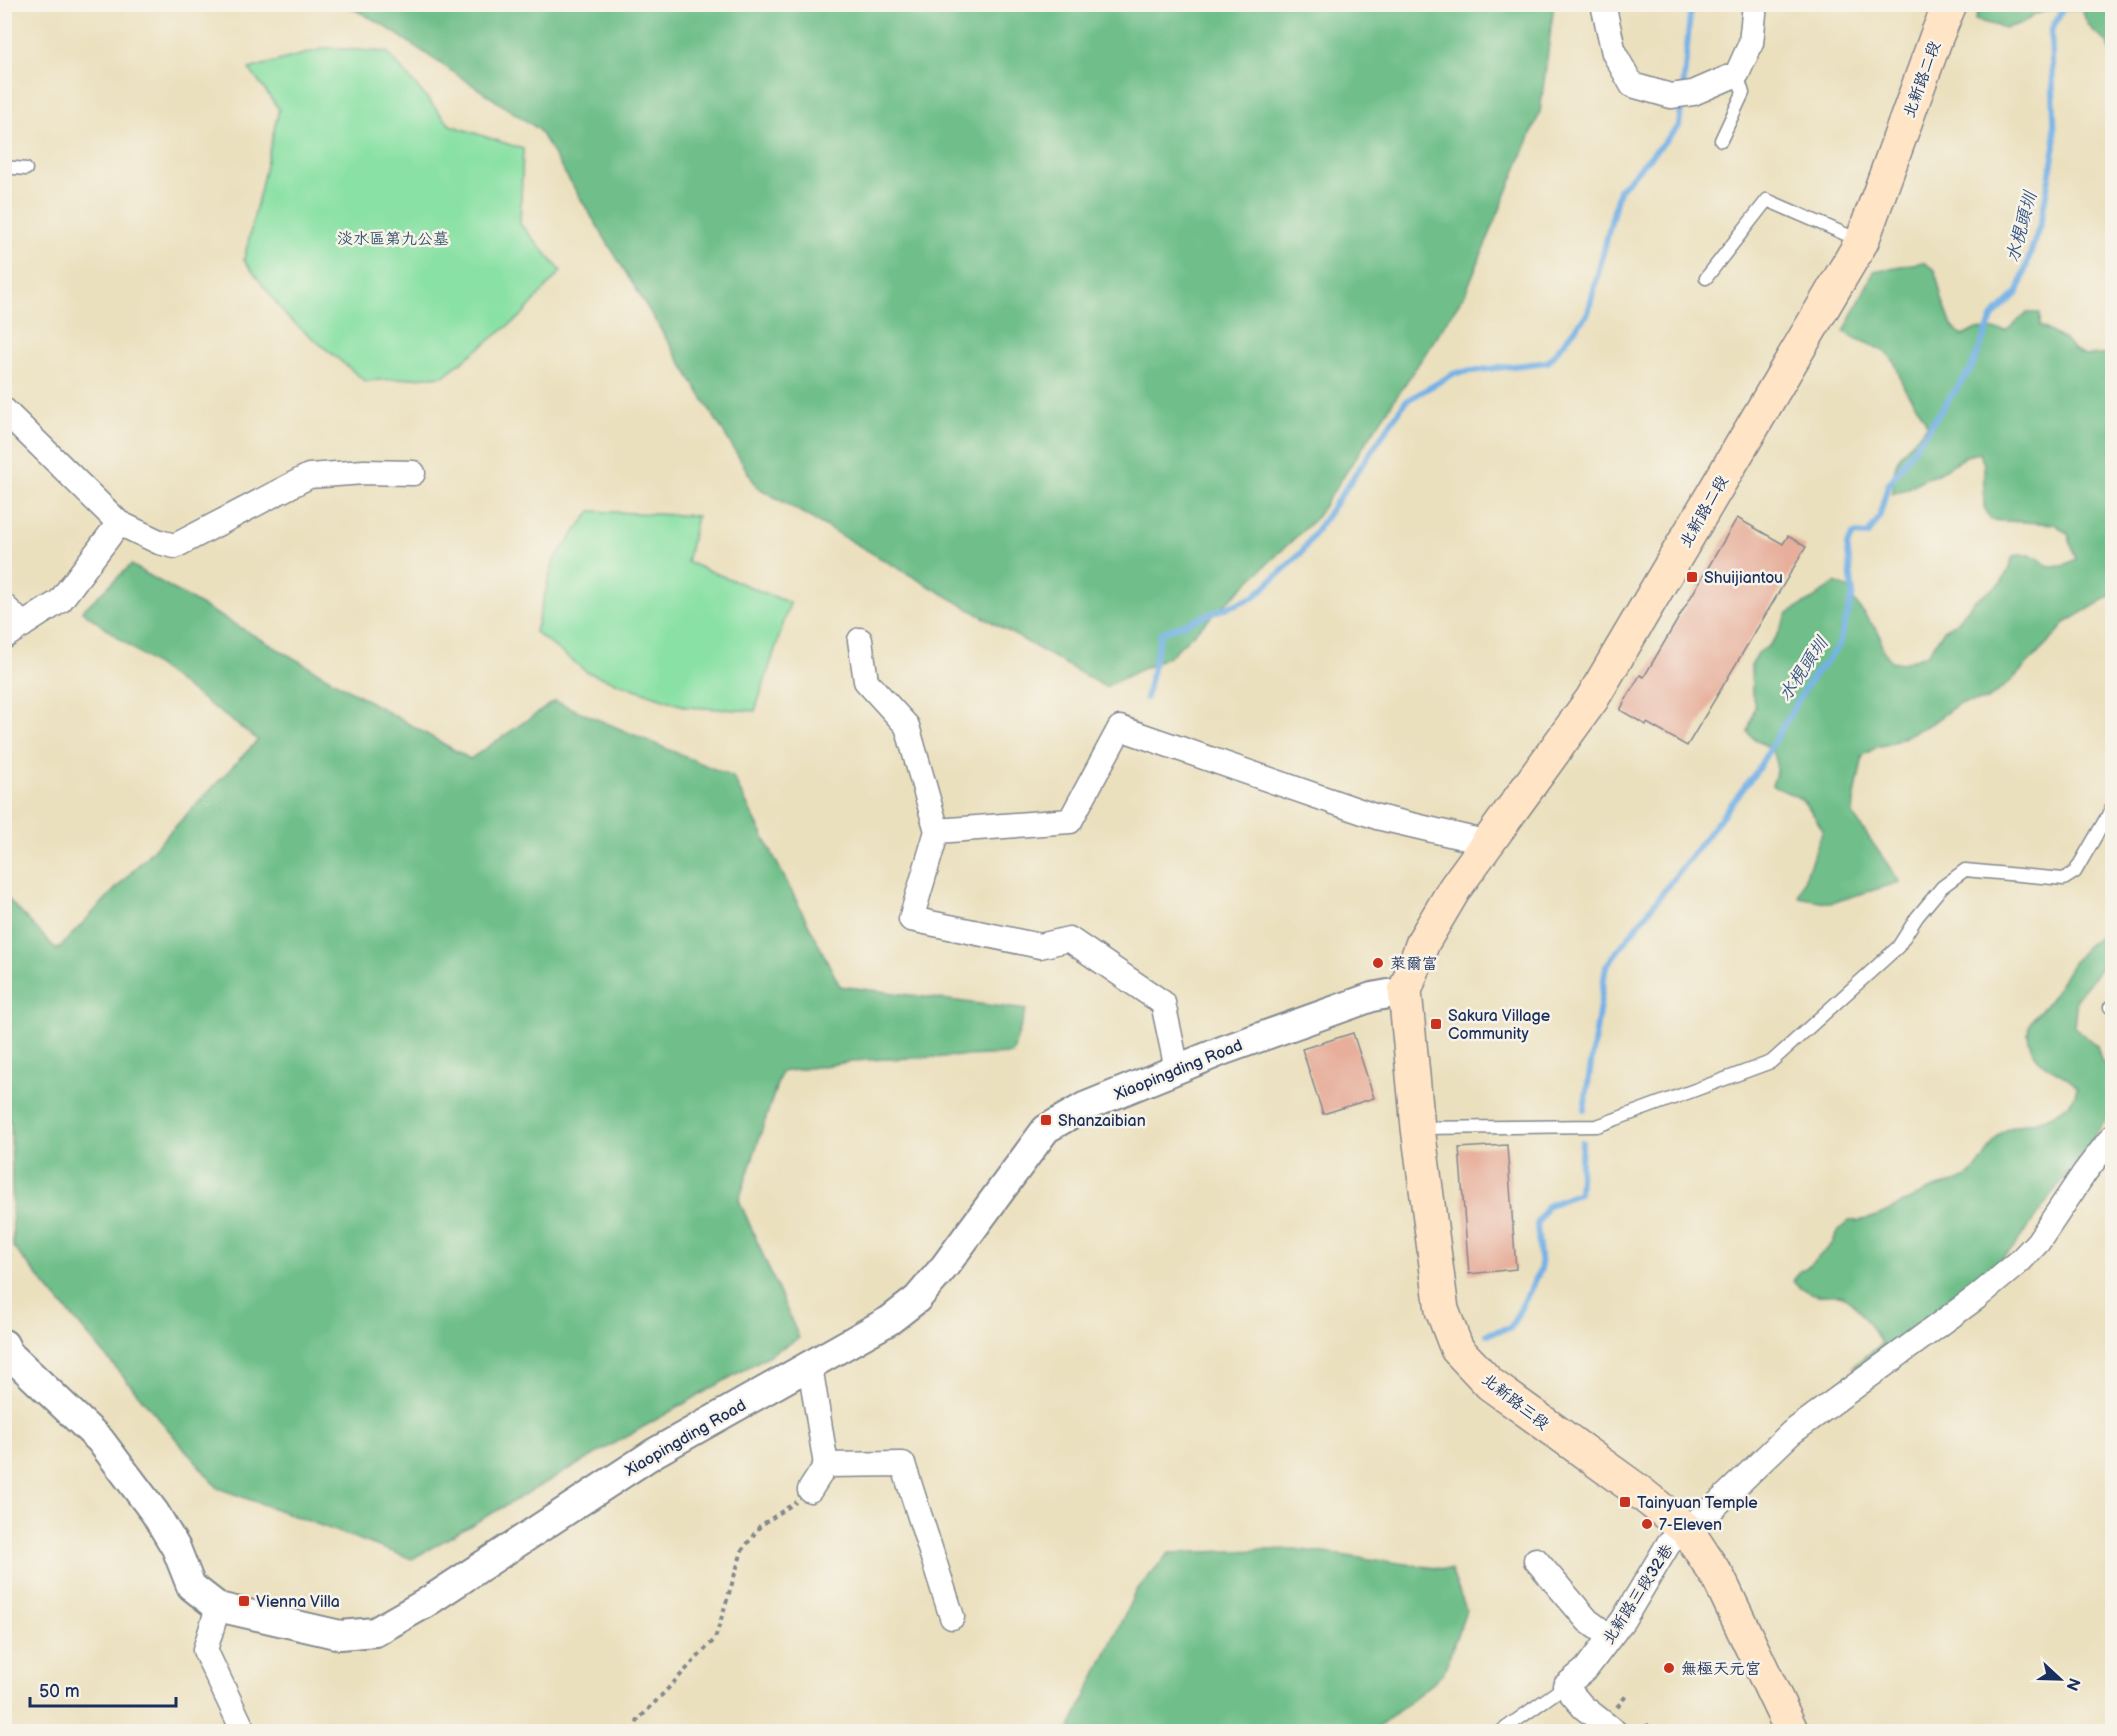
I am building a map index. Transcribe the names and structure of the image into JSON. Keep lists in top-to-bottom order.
{
  "streets": {
    "main road": ["北新路二段", "北新路三段"],
    "street": ["Xiaopingding Road", "北新路三段32巷"]
  },
  "crossings": [
    ["北新路二段", "Xiaopingding Road"],
    ["北新路二段", "北新路三段"],
    ["Xiaopingding Road", "北新路三段"],
    ["北新路三段", "北新路三段32巷"]
  ],
  "water": ["水梘頭圳"],
  "parks": ["淡水區第九公墓"],
  "places": {
    "transit": [
      "Shuijiantou",
      "Sakura Village Community",
      "Shanzaibian",
      "Tainyuan Temple",
      "Vienna Villa"
    ],
    "other": ["萊爾富", "7-Eleven", "無極天元宮"]
  },
  "scale_bar": "50 m",
  "north": "right"
}
